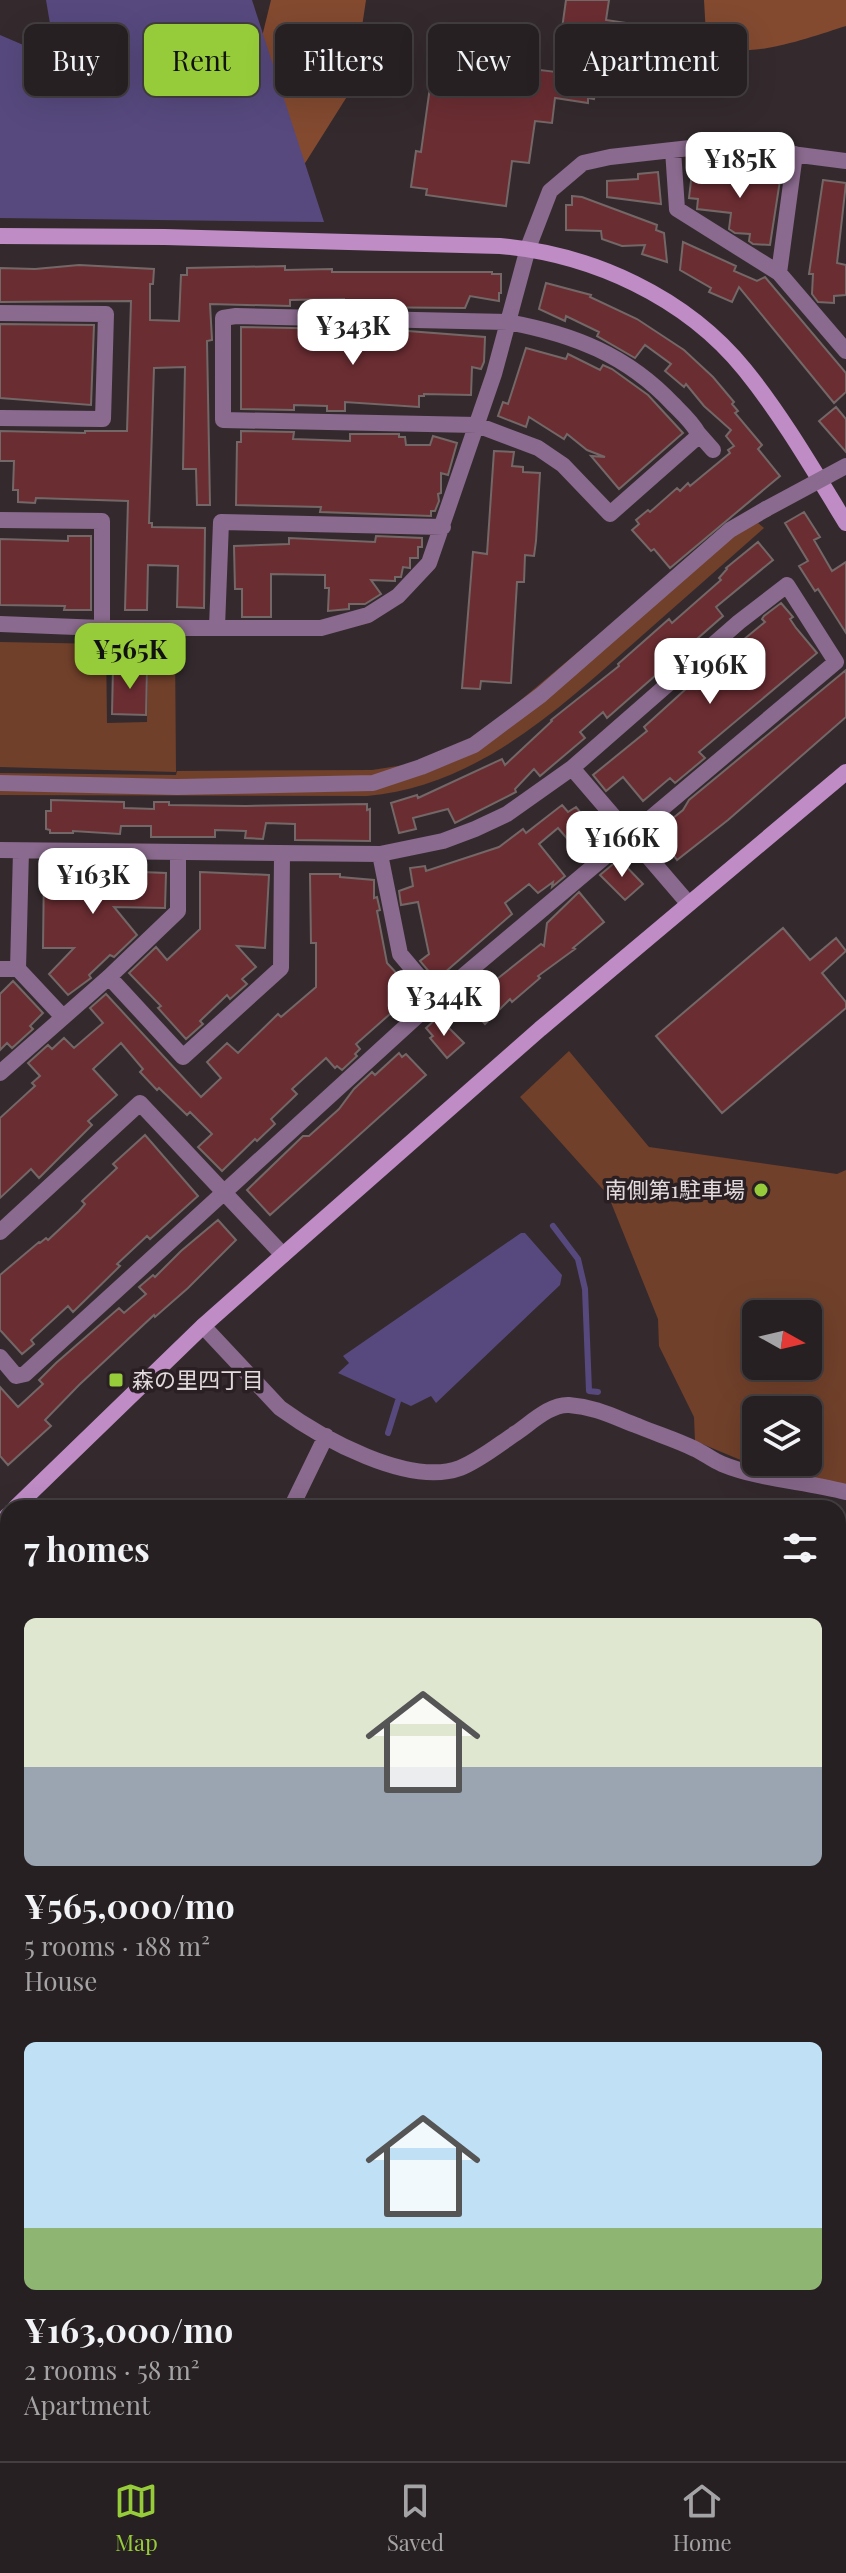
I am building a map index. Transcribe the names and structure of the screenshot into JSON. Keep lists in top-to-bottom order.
{
  "places": {
    "other": ["南側第1駐車場"],
    "transit": ["森の里四丁目"]
  },
  "north": "right",
  "page": {
    "chip": [
      "Buy",
      "Rent",
      "Filters",
      "New",
      "Apartment"
    ],
    "price": [
      "¥185K",
      "¥343K",
      "¥565K",
      "¥196K",
      "¥166K",
      "¥163K",
      "¥344K"
    ],
    "heading": "7 homes",
    "list": [
      {
        "name": "¥565,000/mo",
        "note": "5 rooms · 188 m² · House"
      },
      {
        "name": "¥163,000/mo",
        "note": "2 rooms · 58 m² · Apartment"
      }
    ],
    "tabs": ["Map", "Saved", "Home"]
  }
}
